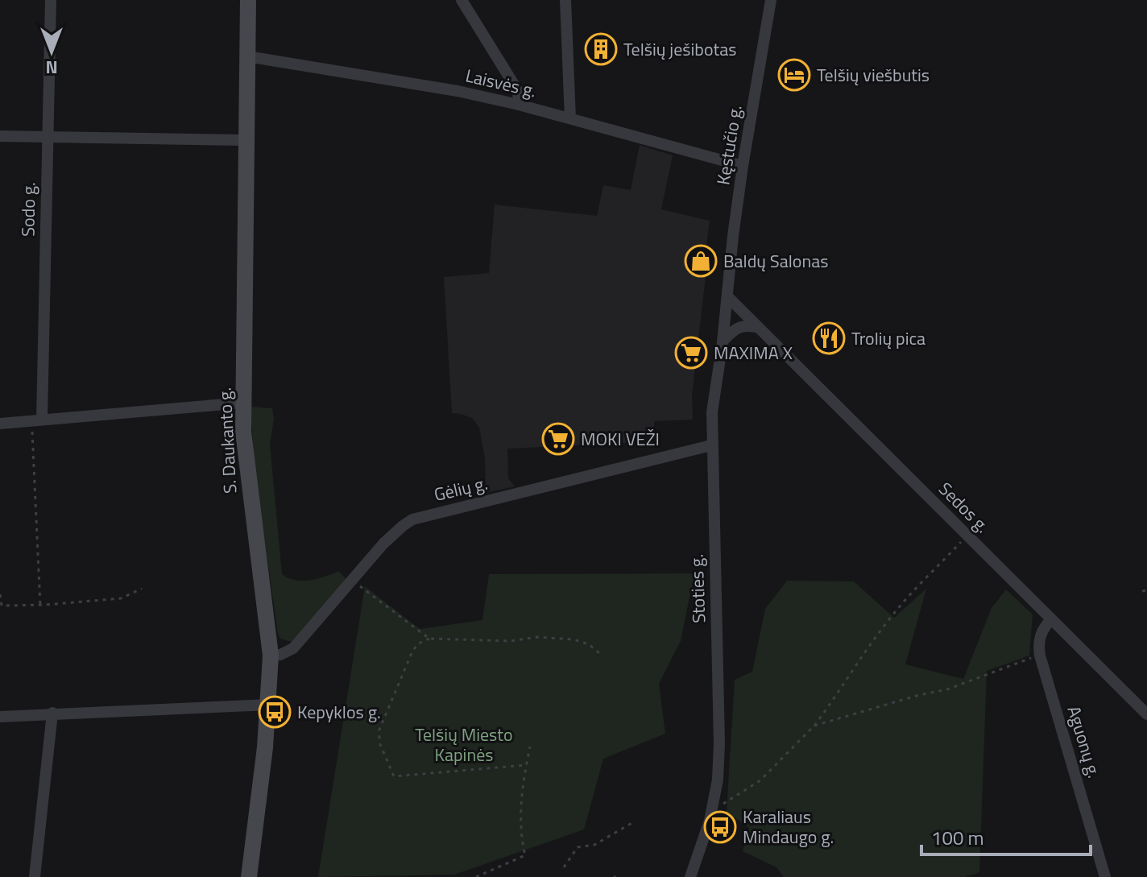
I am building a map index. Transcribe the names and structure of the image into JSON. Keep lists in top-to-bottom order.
{
  "streets": {
    "main road": ["S. Daukanto g."],
    "street": [
      "Laisvės g.",
      "Kęstučio g.",
      "Sodo g.",
      "Gėlių g.",
      "Sedos g.",
      "Stoties g.",
      "Aguonų g."
    ]
  },
  "crossings": [
    ["Laisvės g.", "Kęstučio g."],
    ["Laisvės g.", "S. Daukanto g."],
    ["Kęstučio g.", "Sedos g."],
    ["Kęstučio g.", "Stoties g."],
    ["S. Daukanto g.", "Gėlių g."],
    ["Gėlių g.", "Stoties g."],
    ["Sedos g.", "Stoties g."],
    ["Sedos g.", "Aguonų g."]
  ],
  "parks": ["Telšių Miesto Kapinės"],
  "places": {
    "building": ["Telšių ješibotas"],
    "hotel": ["Telšių viešbutis"],
    "shop": ["Baldų Salonas"],
    "restaurant": ["Trolių pica"],
    "supermarket": ["MAXIMA X", "MOKI VEŽI"],
    "bus stop": ["Kepyklos g.", "Karaliaus Mindaugo g."]
  },
  "scale_bar": "100 m",
  "north": "bottom"
}
